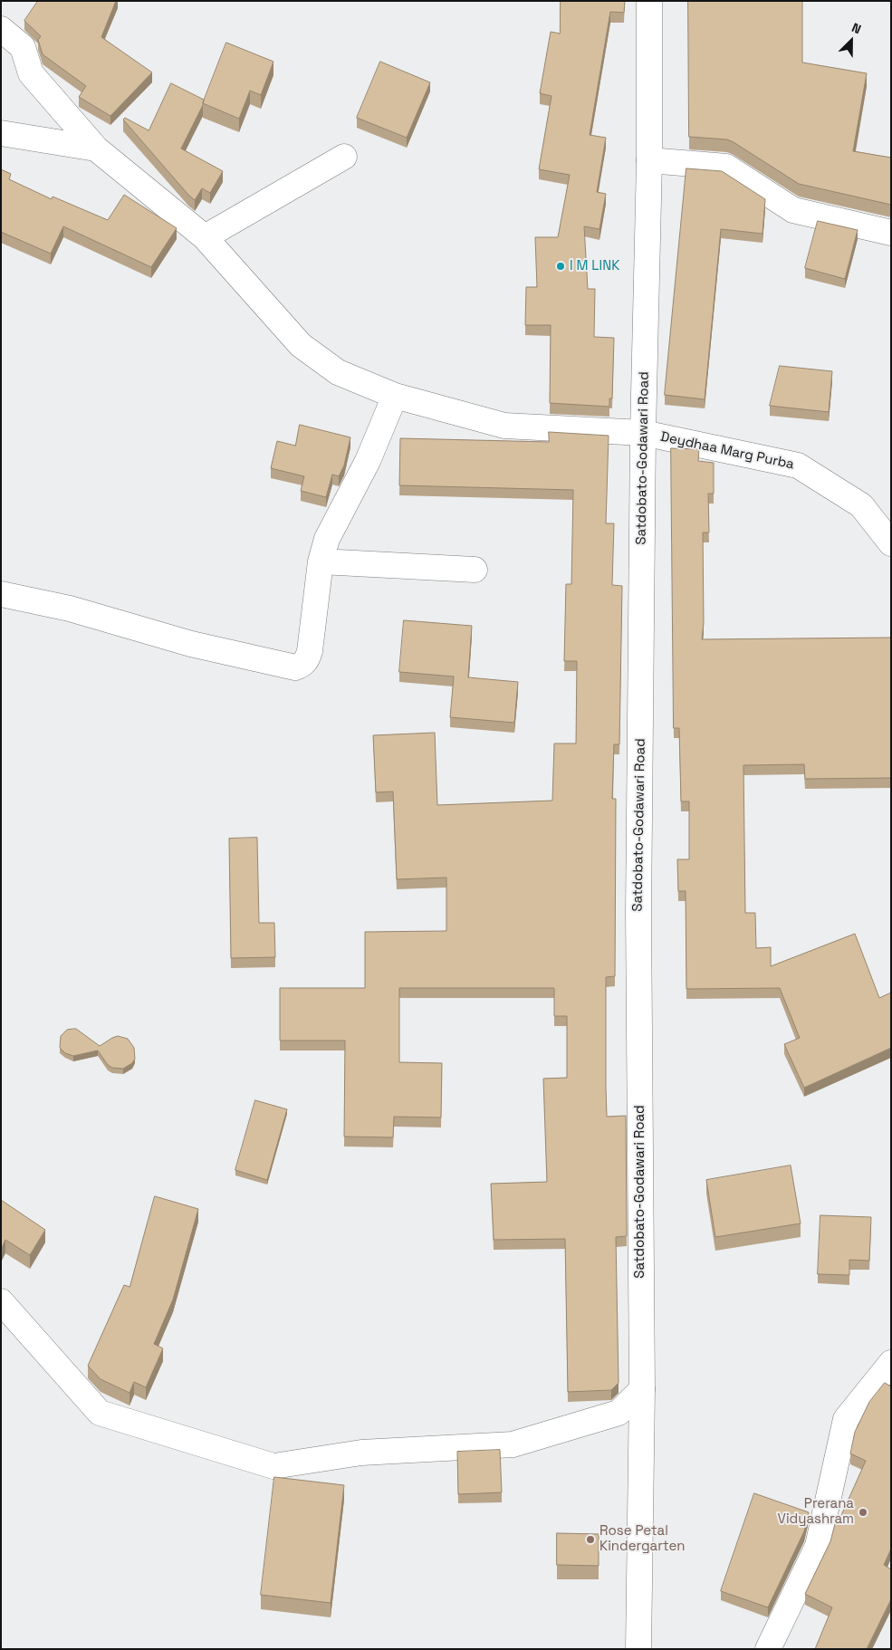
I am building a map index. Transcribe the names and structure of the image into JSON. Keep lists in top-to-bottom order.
{
  "streets": {
    "street": ["Deydhaa Marg Purba", "Satdobato-Godawari Road"]
  },
  "crossings": [
    ["Deydhaa Marg Purba", "Satdobato-Godawari Road"]
  ],
  "places": ["I M LINK", "Prerana Vidyashram", "Rose Petal Kindergarten"],
  "north": "top right"
}
